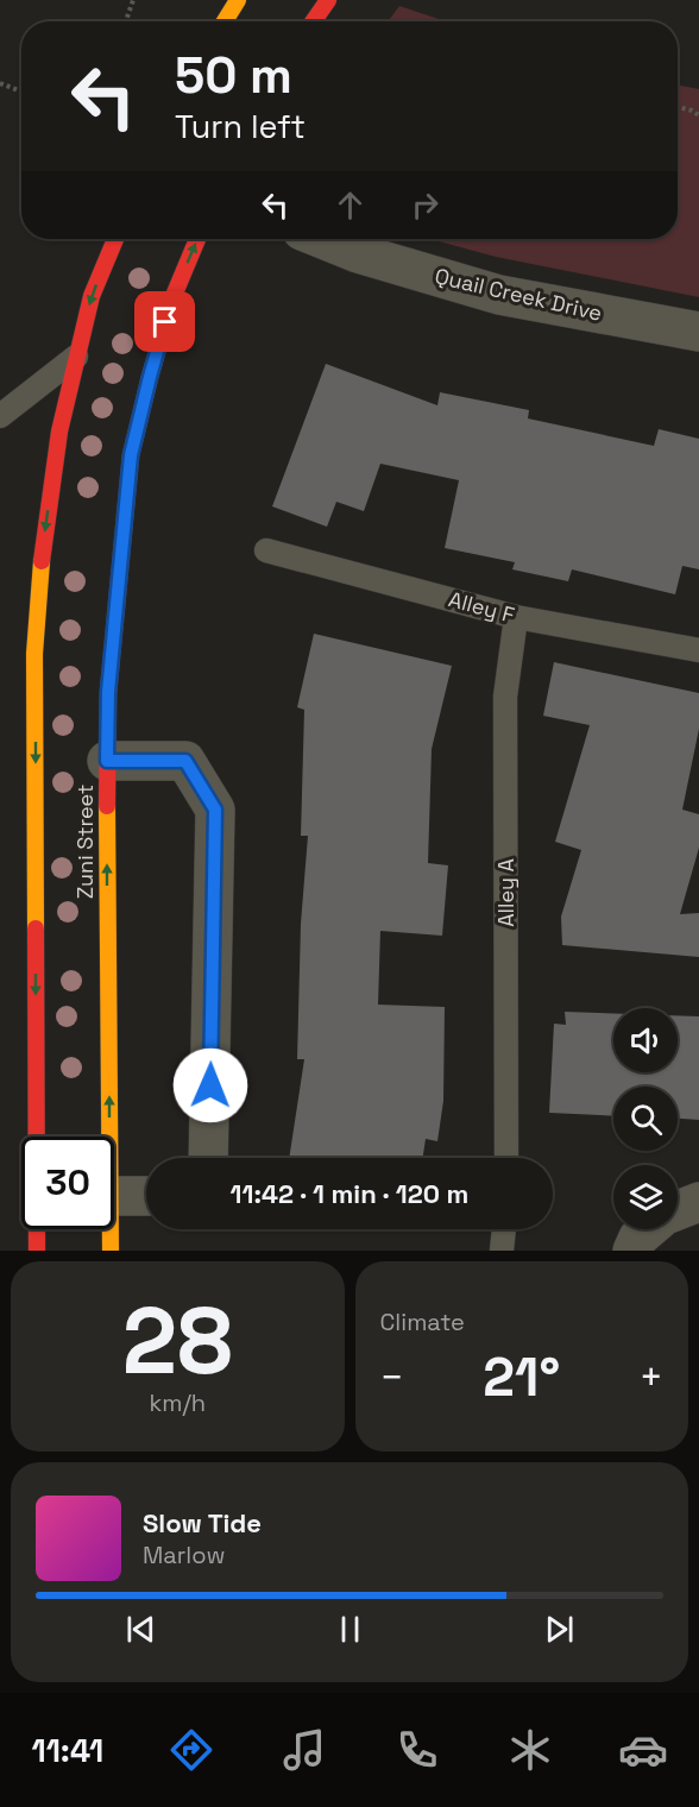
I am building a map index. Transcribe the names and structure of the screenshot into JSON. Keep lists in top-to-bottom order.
{
  "streets": {
    "main road": ["Zuni Street"],
    "street": ["Quail Creek Drive"],
    "lane": ["Alley F", "Alley A"]
  },
  "crossings": [
    ["Alley F", "Alley A"]
  ],
  "page": {
    "turn": ["50 m", "Turn left"],
    "limit": "30",
    "trip": "11:42 · 1 min · 120 m",
    "tile": [
      ["28", "km/h"],
      "Climate"
    ],
    "heat": ["−", "21°", "+"],
    "song": ["Slow Tide", "Marlow"],
    "tabs": "11:41"
  }
}
